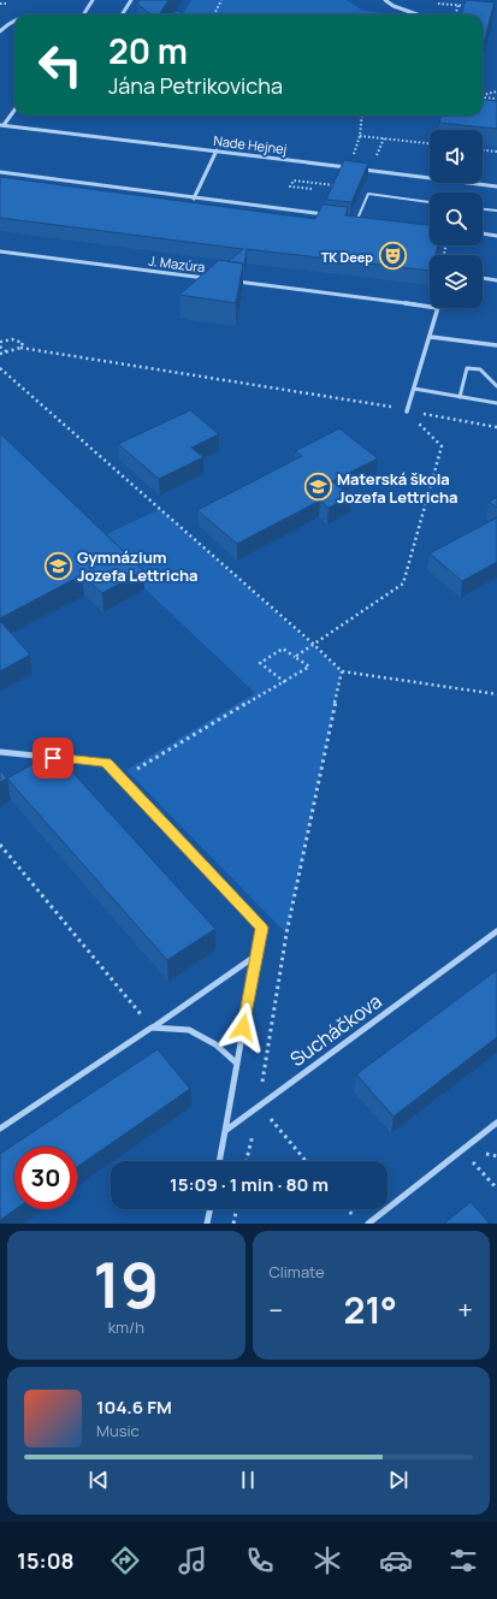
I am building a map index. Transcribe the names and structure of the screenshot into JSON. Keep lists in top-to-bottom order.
{
  "streets": {
    "street": ["Nade Hejnej", "J. Mazúra", "Sucháčkova"]
  },
  "places": {
    "theatre": ["TK Deep"],
    "school or university": ["Materská škola Jozefa Lettricha", "Gymnázium Jozefa Lettricha"]
  },
  "page": {
    "turn": ["20 m", "Jána Petrikovicha"],
    "limit": "30",
    "trip": "15:09 · 1 min · 80 m",
    "tile": [
      ["19", "km/h"],
      "Climate"
    ],
    "heat": ["−", "21°", "+"],
    "song": ["104.6 FM", "Music"],
    "tabs": "15:08"
  }
}
